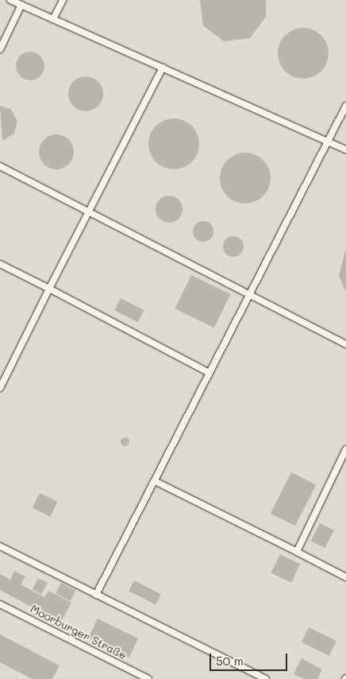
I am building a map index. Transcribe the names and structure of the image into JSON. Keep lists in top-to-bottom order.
{
  "streets": {
    "lane": ["Moorburger Straße"]
  },
  "scale_bar": "50 m"
}
